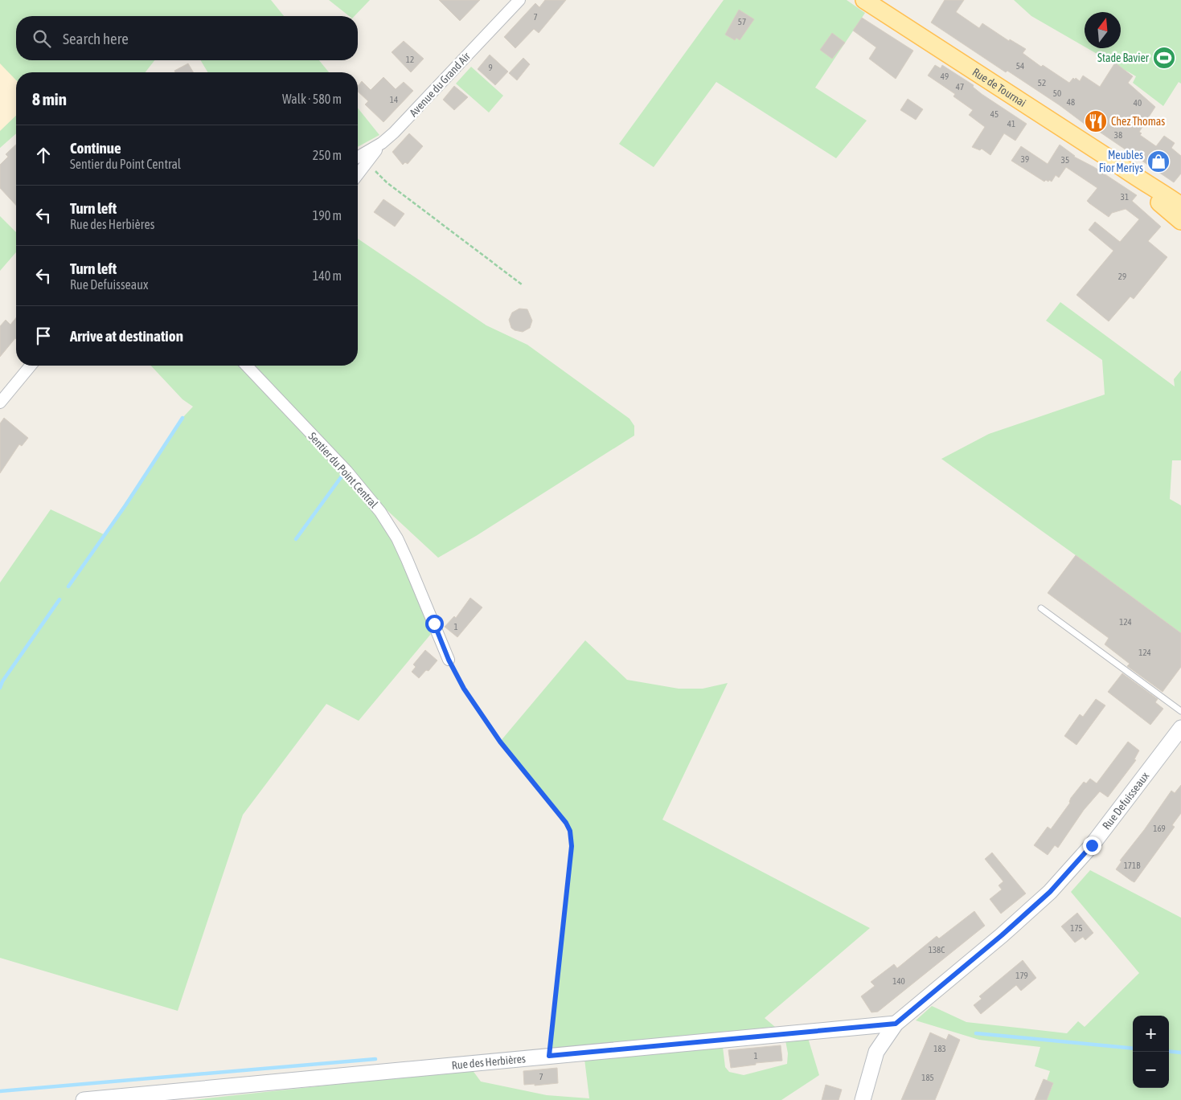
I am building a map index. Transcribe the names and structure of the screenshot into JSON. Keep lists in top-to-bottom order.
{
  "streets": {
    "main road": ["Rue de Tournai"],
    "street": [
      "Avenue du Grand Air",
      "Sentier du Point Central",
      "Rue Defuisseaux",
      "Rue des Herbières"
    ]
  },
  "crossings": [
    ["Rue Defuisseaux", "Rue des Herbières"]
  ],
  "places": {
    "sports": ["Stade Bavier"],
    "restaurant": ["Chez Thomas"],
    "shop": ["Meubles Fior Meriys"]
  },
  "house_numbers": [
    "7",
    "57",
    "12",
    "54",
    "9",
    "49",
    "52",
    "47",
    "50",
    "14",
    "48",
    "40",
    "45",
    "41",
    "38",
    "39",
    "35",
    "31",
    "29",
    "124",
    "1",
    "124",
    "169",
    "171B",
    "175",
    "138C",
    "179",
    "140",
    "183",
    "1",
    "7",
    "185"
  ],
  "north": "top",
  "page": {
    "search": "Search here",
    "heading": ["8 min", "Walk · 580 m"],
    "list": [
      ["Continue", "Sentier du Point Central", "250 m"],
      ["Turn left", "Rue des Herbières", "190 m"],
      ["Turn left", "Rue Defuisseaux", "140 m"],
      "Arrive at destination"
    ],
    "map_buttons": ["+", "−"]
  }
}
